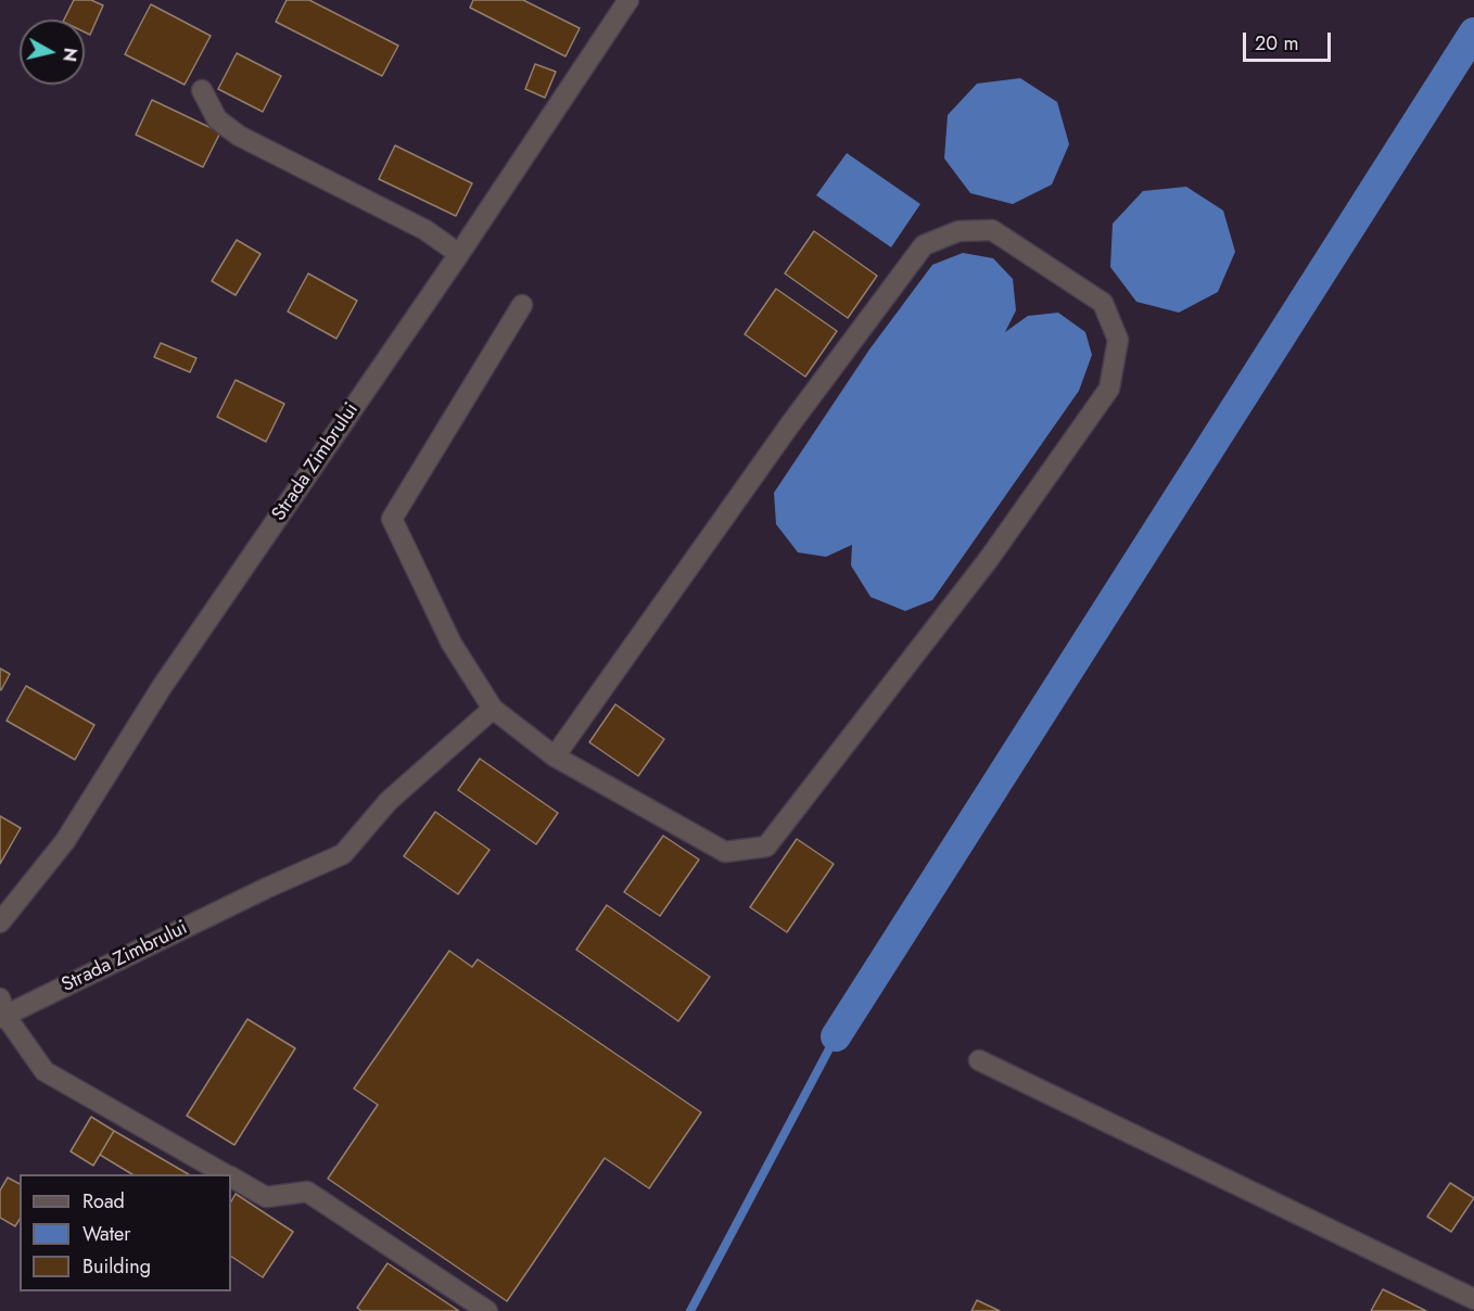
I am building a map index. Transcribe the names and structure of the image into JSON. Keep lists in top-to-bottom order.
{
  "streets": {
    "street": ["Strada Zimbrului"]
  },
  "legend": ["Road", "Water", "Building"],
  "scale_bar": "20 m",
  "north": "right"
}
